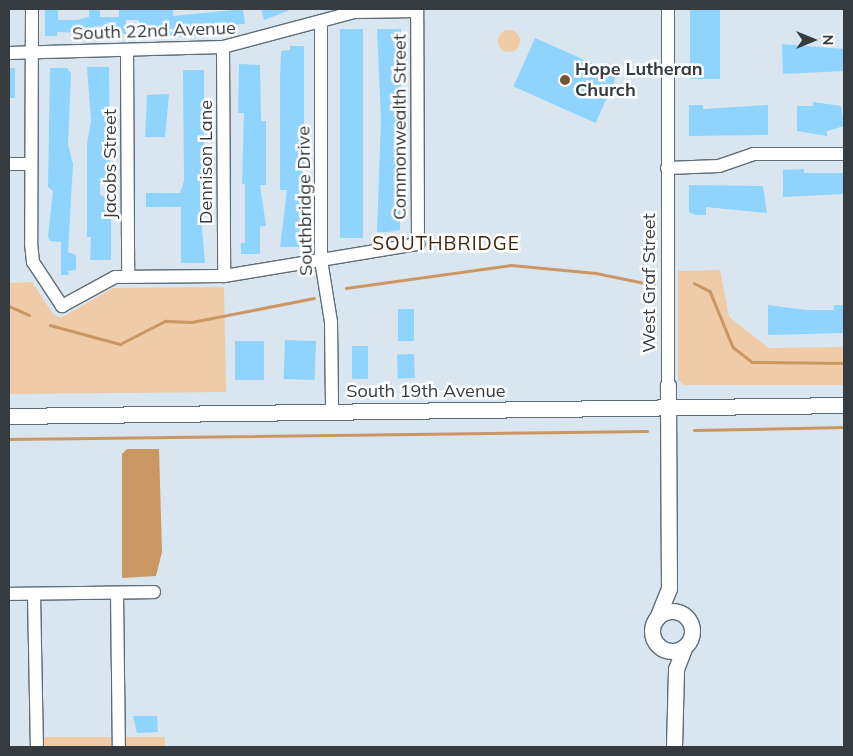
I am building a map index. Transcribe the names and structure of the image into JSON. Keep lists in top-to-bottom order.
{
  "streets": {
    "main road": ["West Graf Street", "South 19th Avenue"],
    "street": [
      "South 22nd Avenue",
      "Commonwealth Street",
      "Dennison Lane",
      "Jacobs Street",
      "Southbridge Drive"
    ]
  },
  "crossings": [
    ["South 22nd Avenue", "Commonwealth Street"],
    ["South 22nd Avenue", "Dennison Lane"],
    ["South 22nd Avenue", "Jacobs Street"],
    ["South 22nd Avenue", "Southbridge Drive"],
    ["Commonwealth Street", "Southbridge Drive"],
    ["Southbridge Drive", "South 19th Avenue"],
    ["West Graf Street", "South 19th Avenue"]
  ],
  "districts": ["SOUTHBRIDGE"],
  "places": ["Hope Lutheran Church"],
  "north": "right"
}
